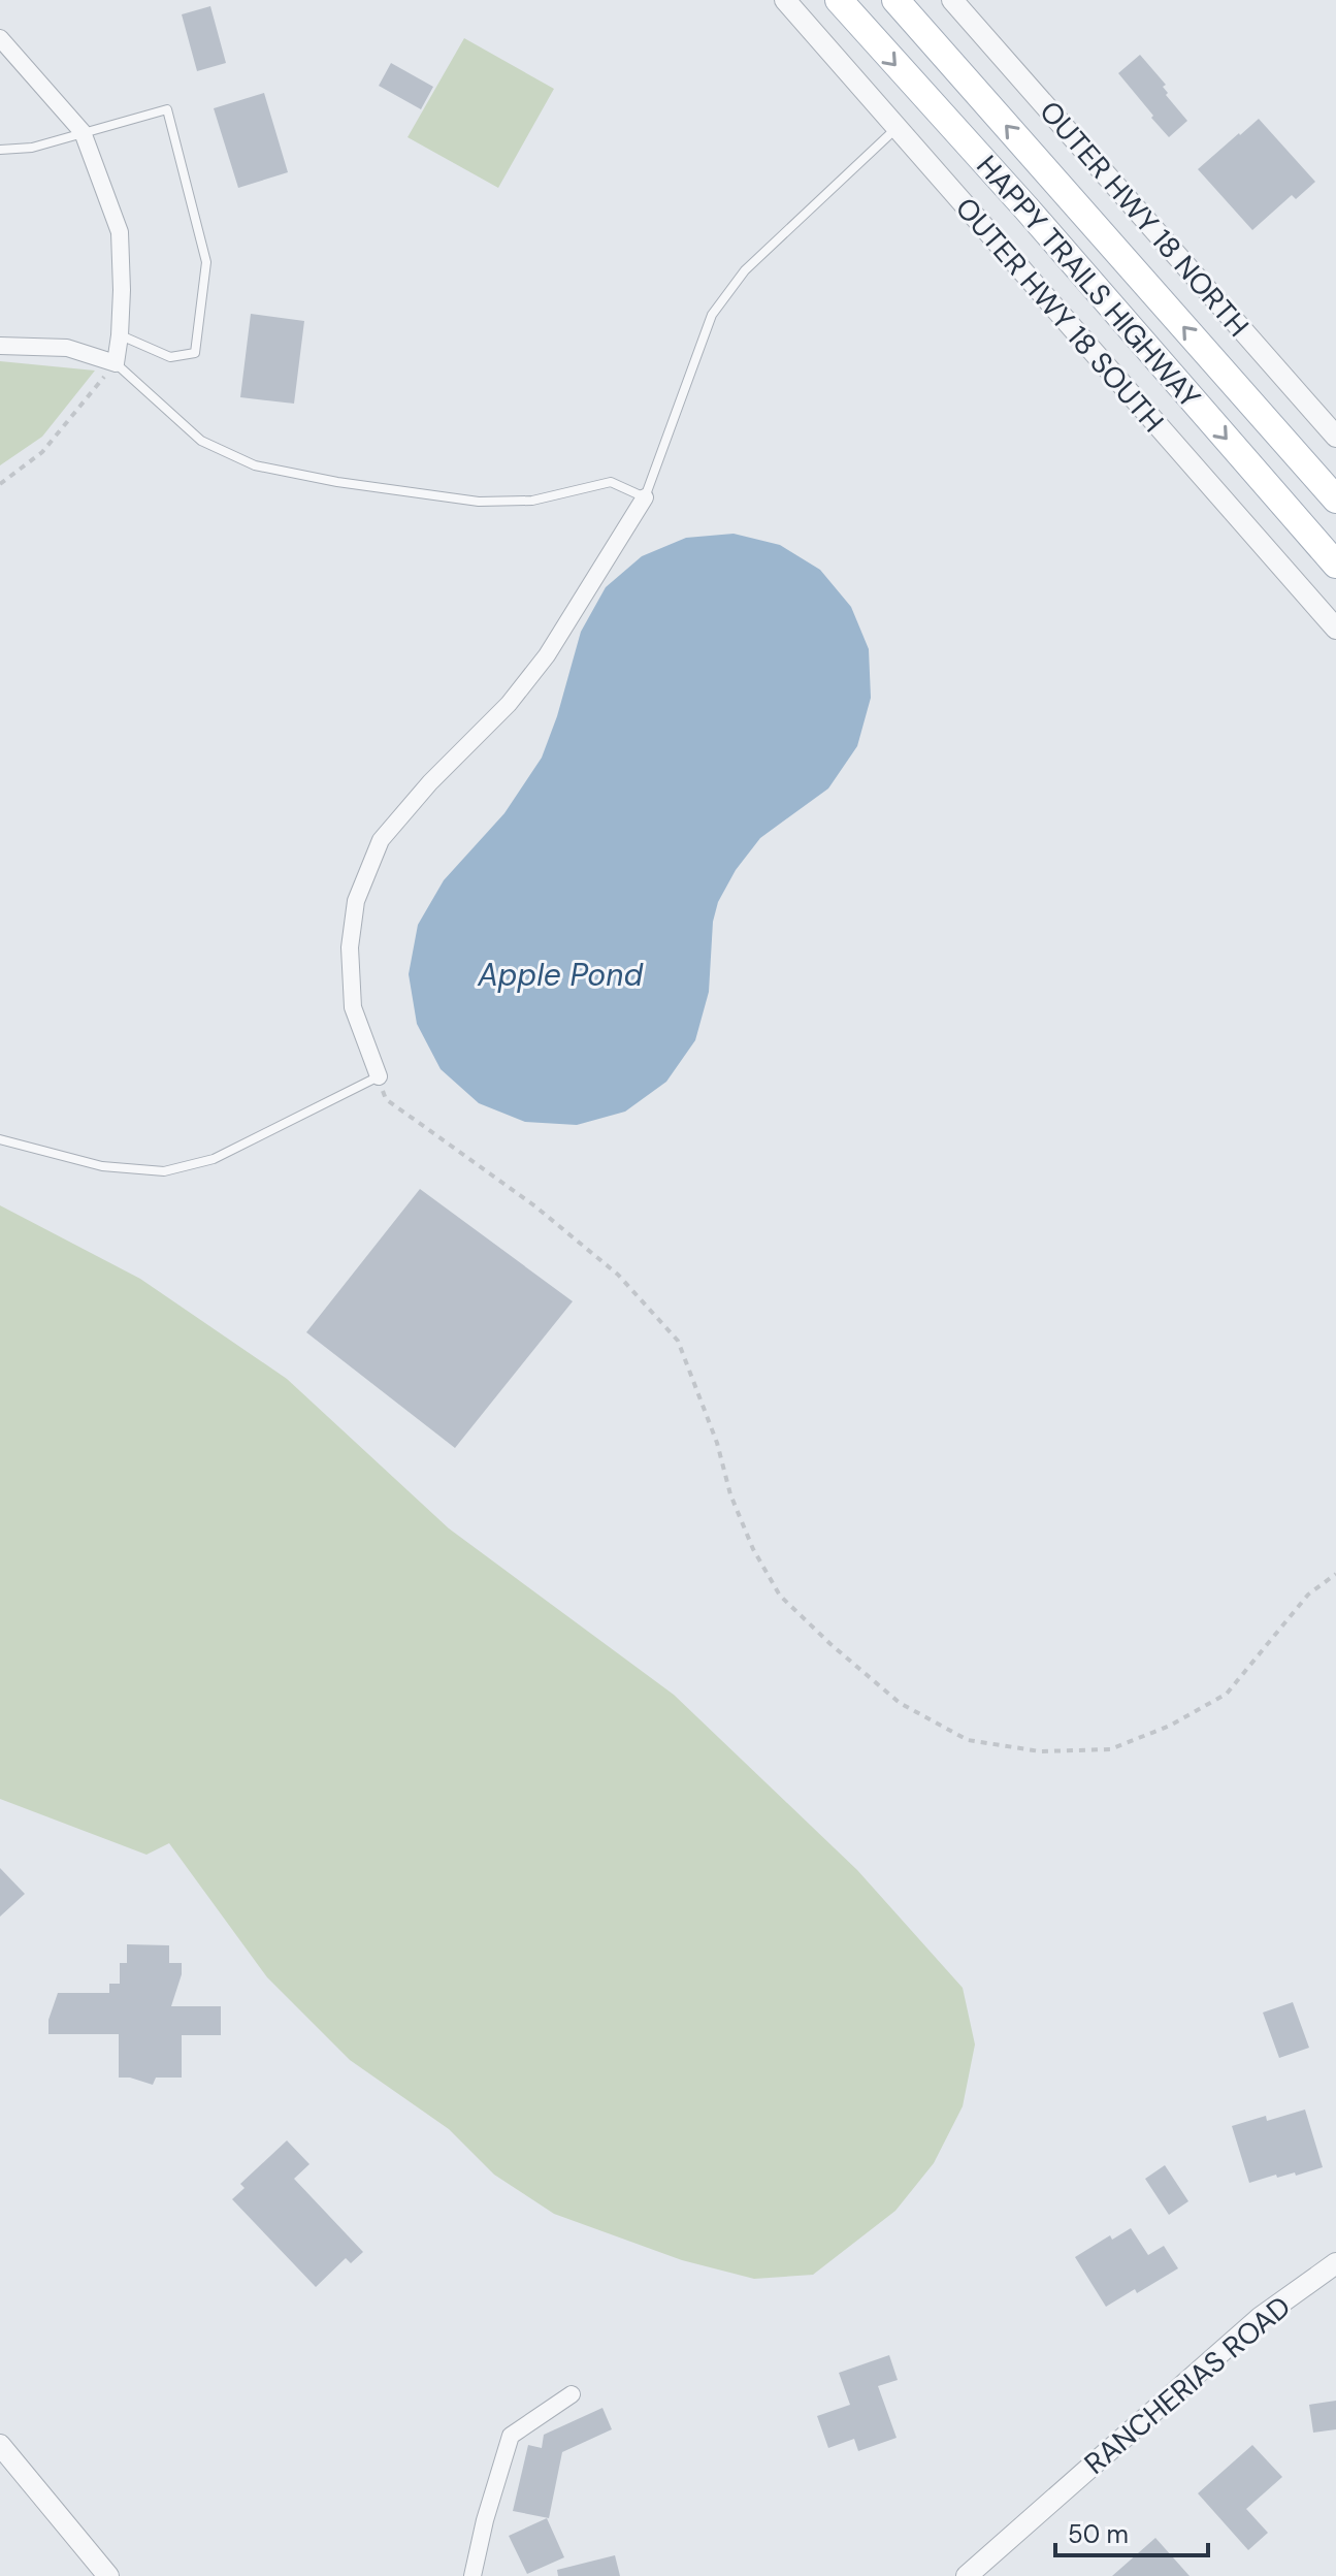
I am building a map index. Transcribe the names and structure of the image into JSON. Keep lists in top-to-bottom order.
{
  "streets": {
    "main road": ["HAPPY TRAILS HIGHWAY"],
    "street": ["OUTER HWY 18 NORTH", "OUTER HWY 18 SOUTH", "RANCHERIAS ROAD"]
  },
  "water": ["Apple Pond"],
  "scale_bar": "50 m"
}
